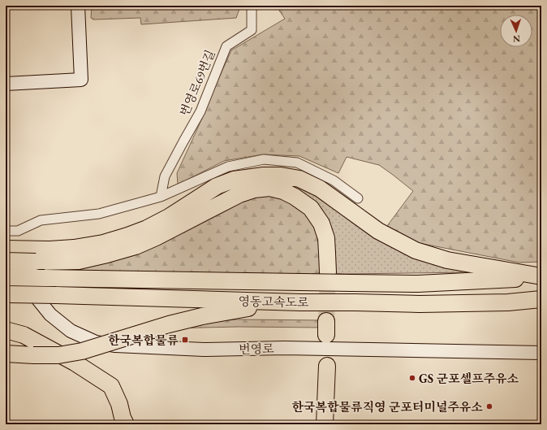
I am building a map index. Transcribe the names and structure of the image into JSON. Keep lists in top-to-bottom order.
{
  "streets": {
    "highway": ["영동고속도로"],
    "street": ["번영로69번길", "번영로"]
  },
  "places": {
    "transit": ["한국복합물류"],
    "other": ["GS 군포셀프주유소", "한국복합물류직영 군포터미널주유소"]
  },
  "north": "bottom"
}
